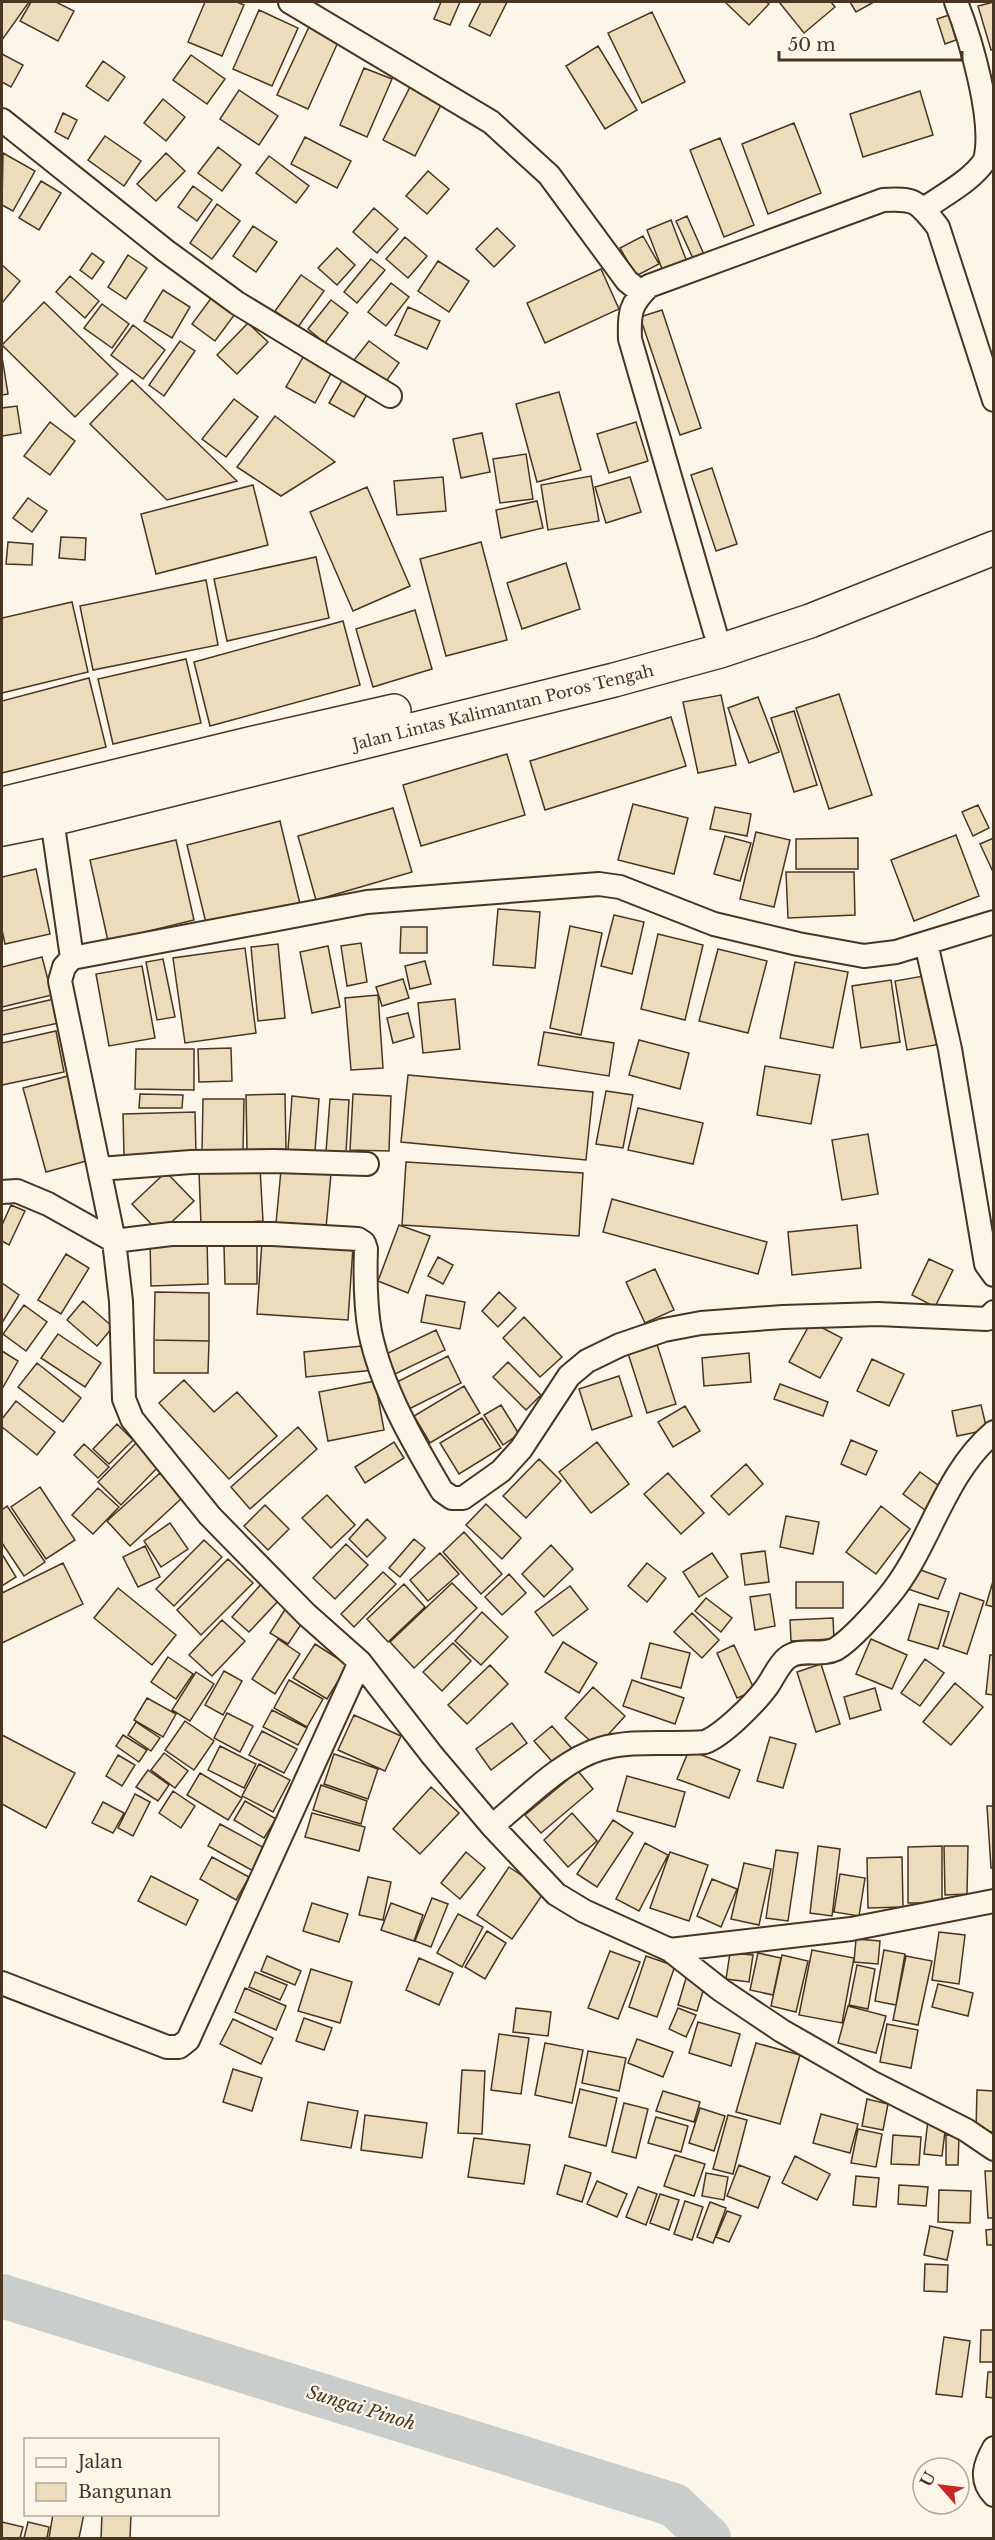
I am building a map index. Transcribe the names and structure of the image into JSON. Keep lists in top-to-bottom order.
{
  "streets": {
    "main road": ["Jalan Lintas Kalimantan Poros Tengah"]
  },
  "water": ["Sungai Pinoh"],
  "legend": ["Jalan", "Bangunan"],
  "scale_bar": "50 m",
  "north": "top left"
}
